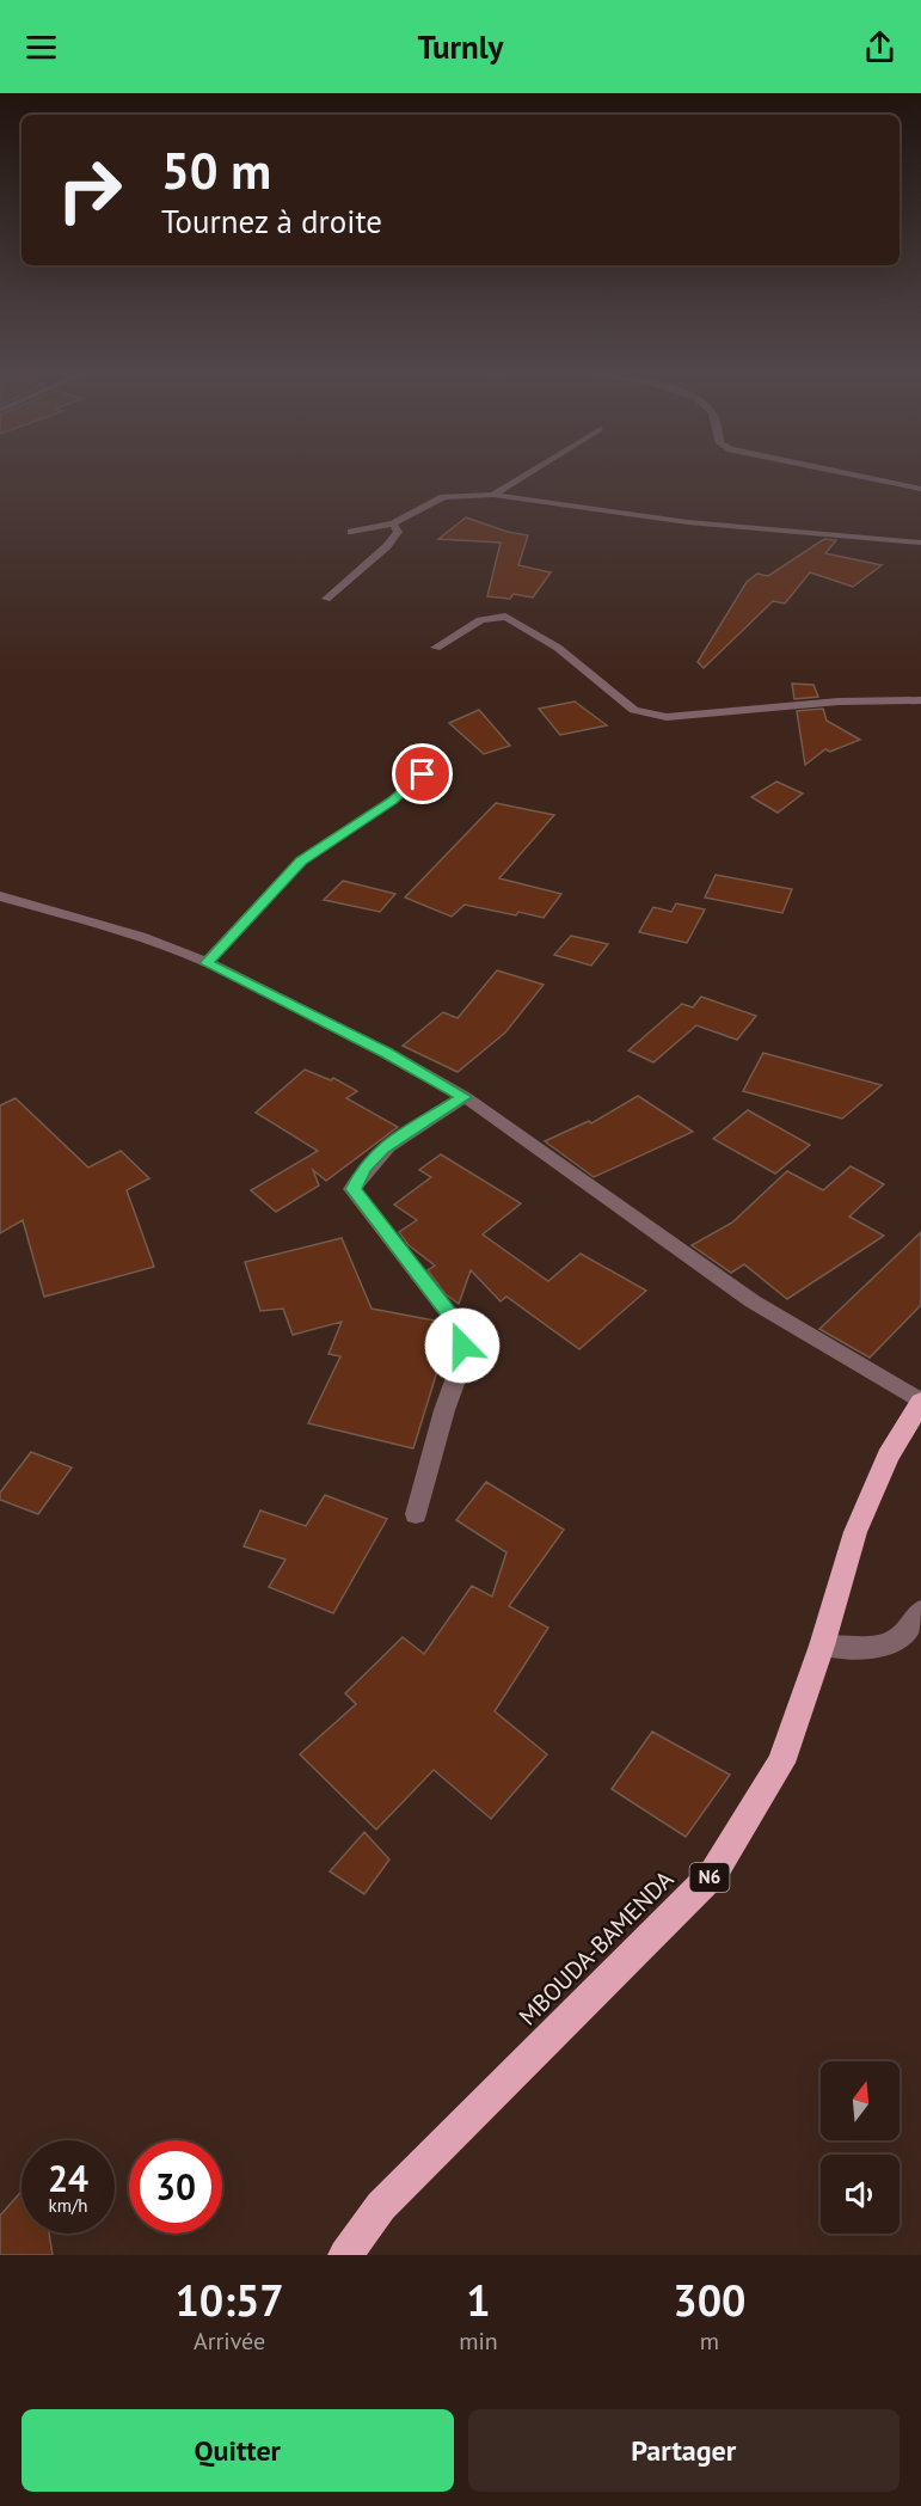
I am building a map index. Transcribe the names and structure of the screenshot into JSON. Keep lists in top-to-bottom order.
{
  "streets": {
    "highway": ["N6", "MBOUDA-BAMENDA"]
  },
  "north": "top",
  "page": {
    "header": "Turnly",
    "turn": ["50 m", "Tournez à droite"],
    "speed": "24 km/h",
    "limit": "30",
    "eta": [
      "10:57",
      "Arrivée",
      "1",
      "min",
      "300",
      "m"
    ],
    "buttons": ["Quitter", "Partager"]
  }
}
